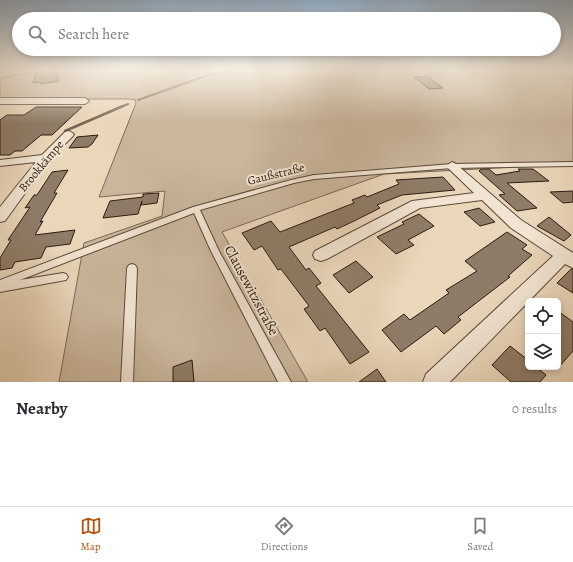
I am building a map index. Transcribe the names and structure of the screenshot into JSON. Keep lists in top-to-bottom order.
{
  "streets": {
    "street": ["Brookkämpe"],
    "lane": ["Gaußstraße", "Clausewitzstraße"]
  },
  "crossings": [
    ["Gaußstraße", "Clausewitzstraße"]
  ],
  "page": {
    "search": "Search here",
    "heading": ["Nearby", "0 results"],
    "nav": ["Map", "Directions", "Saved"]
  }
}
